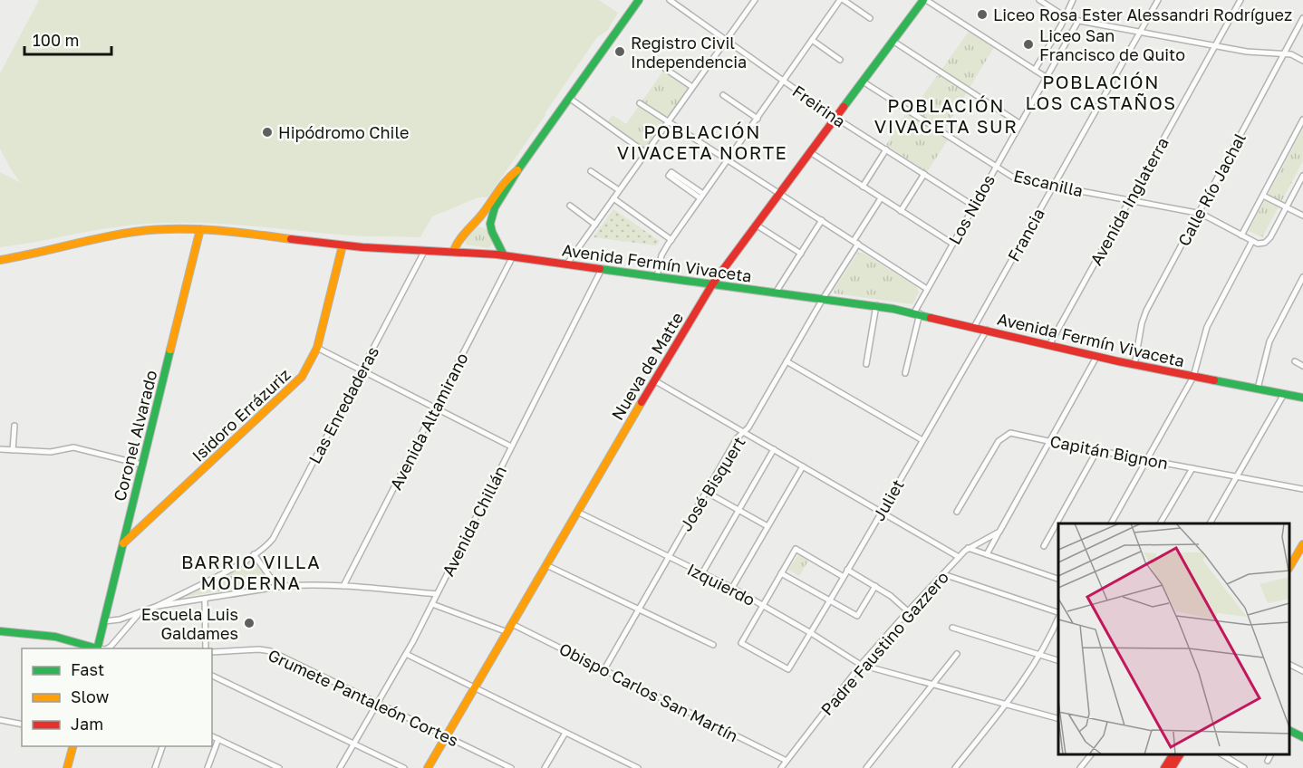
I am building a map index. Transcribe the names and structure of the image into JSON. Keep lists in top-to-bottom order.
{
  "streets": {
    "street": [
      "Freirina",
      "Escanilla",
      "Calle Río Jachal",
      "Avenida Inglaterra",
      "Los Nidos",
      "Francia",
      "Avenida Fermín Vivaceta",
      "Nueva de Matte",
      "Las Enredaderas",
      "Isidoro Errázuriz",
      "Avenida Altamirano",
      "Coronel Alvarado",
      "Capitán Bignon",
      "José Bisquert",
      "Juliet",
      "Avenida Chillán",
      "Izquierdo",
      "Padre Faustino Gazzero",
      "Obispo Carlos San Martín",
      "Grumete Pantaleón Cortes"
    ]
  },
  "crossings": [
    ["Freirina", "Los Nidos"],
    ["Freirina", "Nueva de Matte"],
    ["Escanilla", "Calle Río Jachal"],
    ["Escanilla", "Avenida Inglaterra"],
    ["Escanilla", "Los Nidos"],
    ["Escanilla", "Francia"],
    ["Escanilla", "Nueva de Matte"],
    ["Calle Río Jachal", "Avenida Fermín Vivaceta"],
    ["Avenida Inglaterra", "Avenida Fermín Vivaceta"],
    ["Los Nidos", "Avenida Fermín Vivaceta"],
    ["Francia", "Avenida Fermín Vivaceta"],
    ["Avenida Fermín Vivaceta", "Nueva de Matte"],
    ["Avenida Fermín Vivaceta", "Las Enredaderas"],
    ["Avenida Fermín Vivaceta", "Isidoro Errázuriz"],
    ["Avenida Fermín Vivaceta", "Avenida Altamirano"],
    ["Avenida Fermín Vivaceta", "Coronel Alvarado"],
    ["Avenida Fermín Vivaceta", "José Bisquert"],
    ["Avenida Fermín Vivaceta", "Juliet"],
    ["Avenida Fermín Vivaceta", "Avenida Chillán"],
    ["Nueva de Matte", "Izquierdo"],
    ["Nueva de Matte", "Obispo Carlos San Martín"],
    ["Nueva de Matte", "Grumete Pantaleón Cortes"],
    ["Isidoro Errázuriz", "Coronel Alvarado"],
    ["José Bisquert", "Izquierdo"],
    ["José Bisquert", "Obispo Carlos San Martín"],
    ["Juliet", "Izquierdo"],
    ["Avenida Chillán", "Grumete Pantaleón Cortes"],
    ["Izquierdo", "Padre Faustino Gazzero"],
    ["Padre Faustino Gazzero", "Obispo Carlos San Martín"]
  ],
  "districts": [
    "POBLACIÓN LOS CASTAÑOS",
    "POBLACIÓN VIVACETA SUR",
    "POBLACIÓN VIVACETA NORTE",
    "BARRIO VILLA MODERNA"
  ],
  "places": [
    "Liceo Rosa Ester Alessandri Rodríguez",
    "Liceo San Francisco de Quito",
    "Registro Civil Independencia",
    "Hipódromo Chile",
    "Escuela Luis Galdames"
  ],
  "legend": ["Fast", "Slow", "Jam"],
  "scale_bar": "100 m"
}
